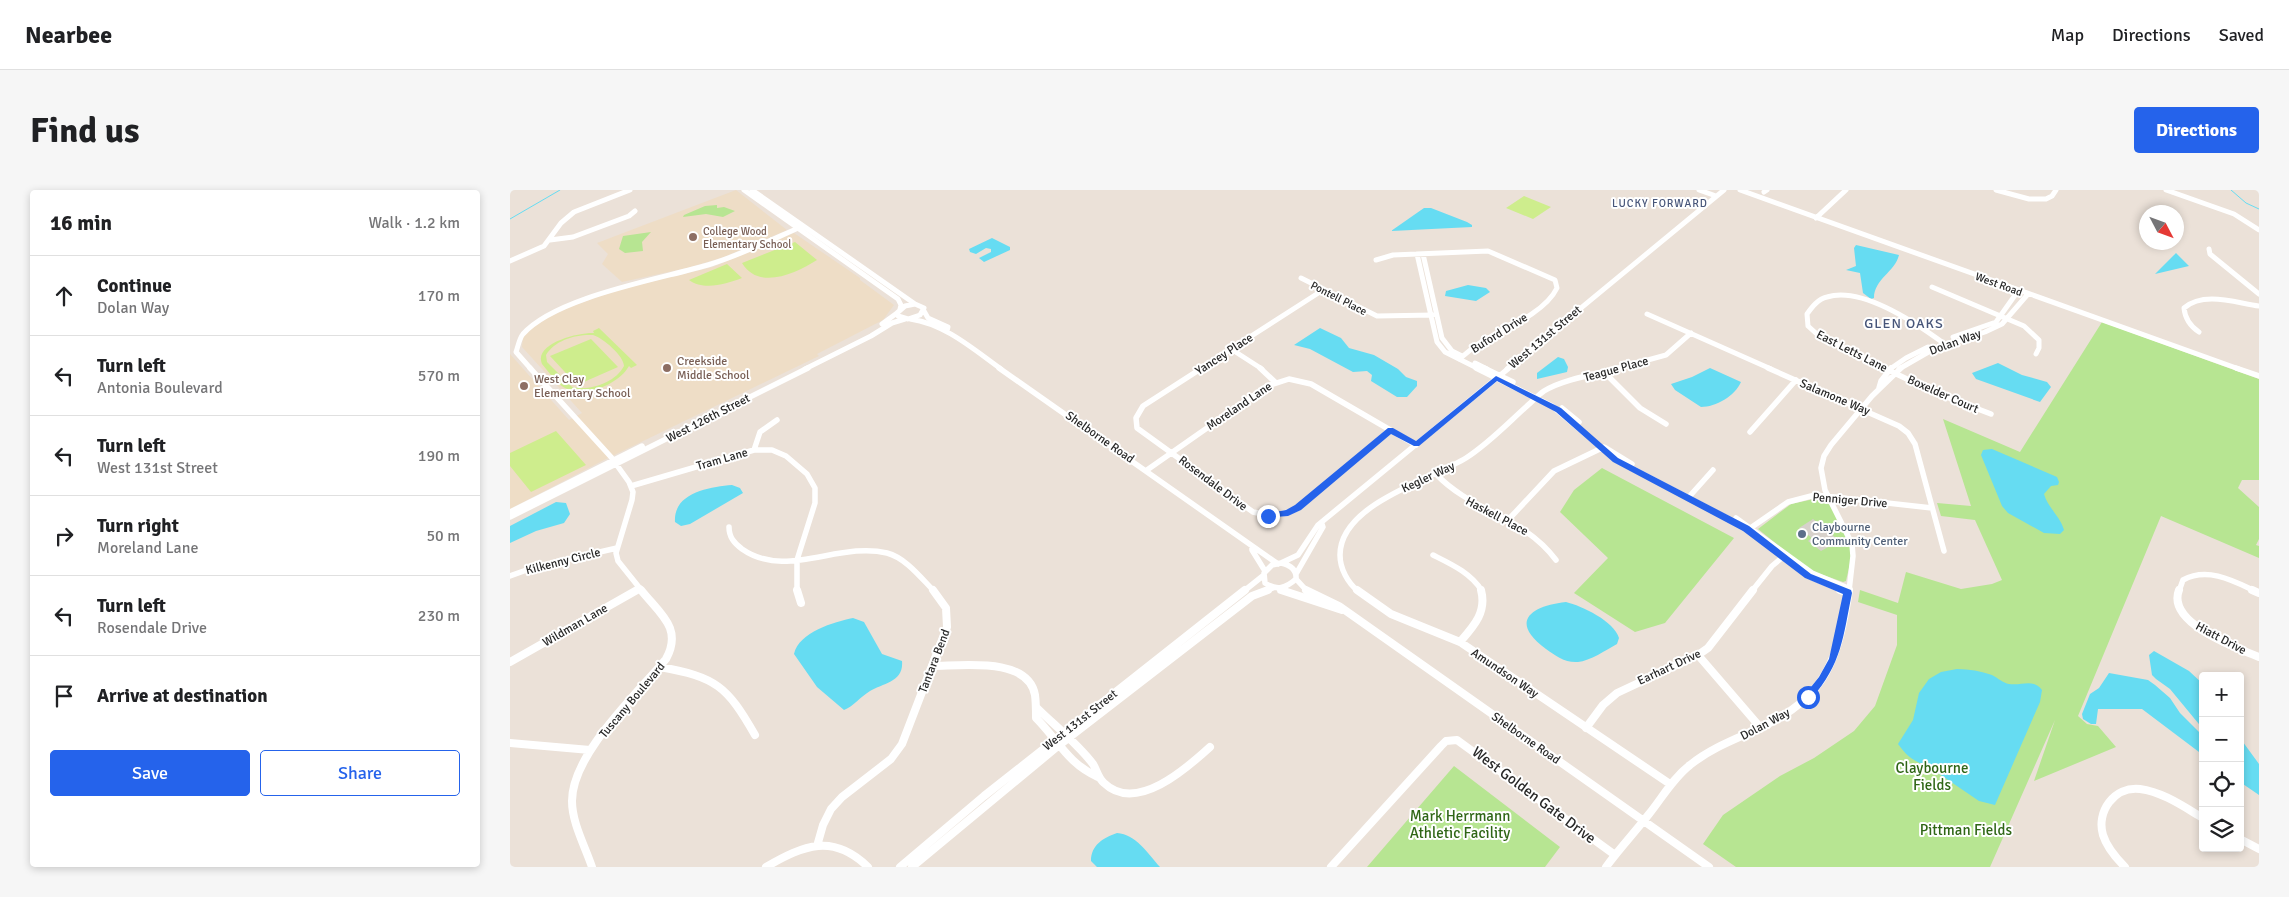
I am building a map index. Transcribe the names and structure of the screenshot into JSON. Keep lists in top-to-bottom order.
{
  "streets": {
    "street": [
      "West Road",
      "Pontell Place",
      "Buford Drive",
      "West 131st Street",
      "Dolan Way",
      "East Letts Lane",
      "Yancey Place",
      "Teague Place",
      "Boxelder Court",
      "Salamone Way",
      "Moreland Lane",
      "West 126th Street",
      "Shelborne Road",
      "Tram Lane",
      "Kegler Way",
      "Rosendale Drive",
      "Penniger Drive",
      "Haskell Place",
      "Kilkenny Circle",
      "Wildman Lane",
      "Hiatt Drive",
      "Tantara Bend",
      "Earhart Drive",
      "Amundson Way",
      "Tuscany Boulevard",
      "West Golden Gate Drive"
    ]
  },
  "crossings": [
    ["West Road", "Dolan Way"],
    ["Pontell Place", "Yancey Place"],
    ["West 131st Street", "Moreland Lane"],
    ["West 131st Street", "Shelborne Road"],
    ["Dolan Way", "East Letts Lane"],
    ["Dolan Way", "Boxelder Court"],
    ["Dolan Way", "Salamone Way"],
    ["Dolan Way", "Shelborne Road"],
    ["Dolan Way", "Penniger Drive"],
    ["Dolan Way", "Amundson Way"],
    ["Dolan Way", "West Golden Gate Drive"],
    ["East Letts Lane", "Boxelder Court"],
    ["Yancey Place", "Rosendale Drive"],
    ["Teague Place", "Salamone Way"],
    ["Teague Place", "Kegler Way"],
    ["Salamone Way", "Penniger Drive"],
    ["Moreland Lane", "Shelborne Road"],
    ["Moreland Lane", "Rosendale Drive"],
    ["West 126th Street", "Shelborne Road"],
    ["Tram Lane", "Tantara Bend"],
    ["Kegler Way", "Haskell Place"],
    ["Kegler Way", "Amundson Way"],
    ["Kilkenny Circle", "Tuscany Boulevard"],
    ["Wildman Lane", "Tuscany Boulevard"],
    ["Earhart Drive", "Amundson Way"]
  ],
  "districts": ["LUCKY FORWARD", "GLEN OAKS"],
  "parks": ["Claybourne Fields", "Mark Herrmann Athletic Facility", "Pittman Fields"],
  "places": [
    "College Wood Elementary School",
    "Creekside Middle School",
    "West Clay Elementary School",
    "Claybourne Community Center"
  ],
  "north": "bottom right",
  "page": {
    "header": "Nearbee",
    "nav": ["Map", "Directions", "Saved"],
    "buttons": [
      "Directions",
      ["Save", "Share"]
    ],
    "title": "Find us",
    "heading": ["16 min", "Walk · 1.2 km"],
    "list": [
      ["Continue", "Dolan Way", "170 m"],
      ["Turn left", "Antonia Boulevard", "570 m"],
      ["Turn left", "West 131st Street", "190 m"],
      ["Turn right", "Moreland Lane", "50 m"],
      ["Turn left", "Rosendale Drive", "230 m"],
      "Arrive at destination"
    ],
    "map_buttons": ["+", "−"]
  }
}
